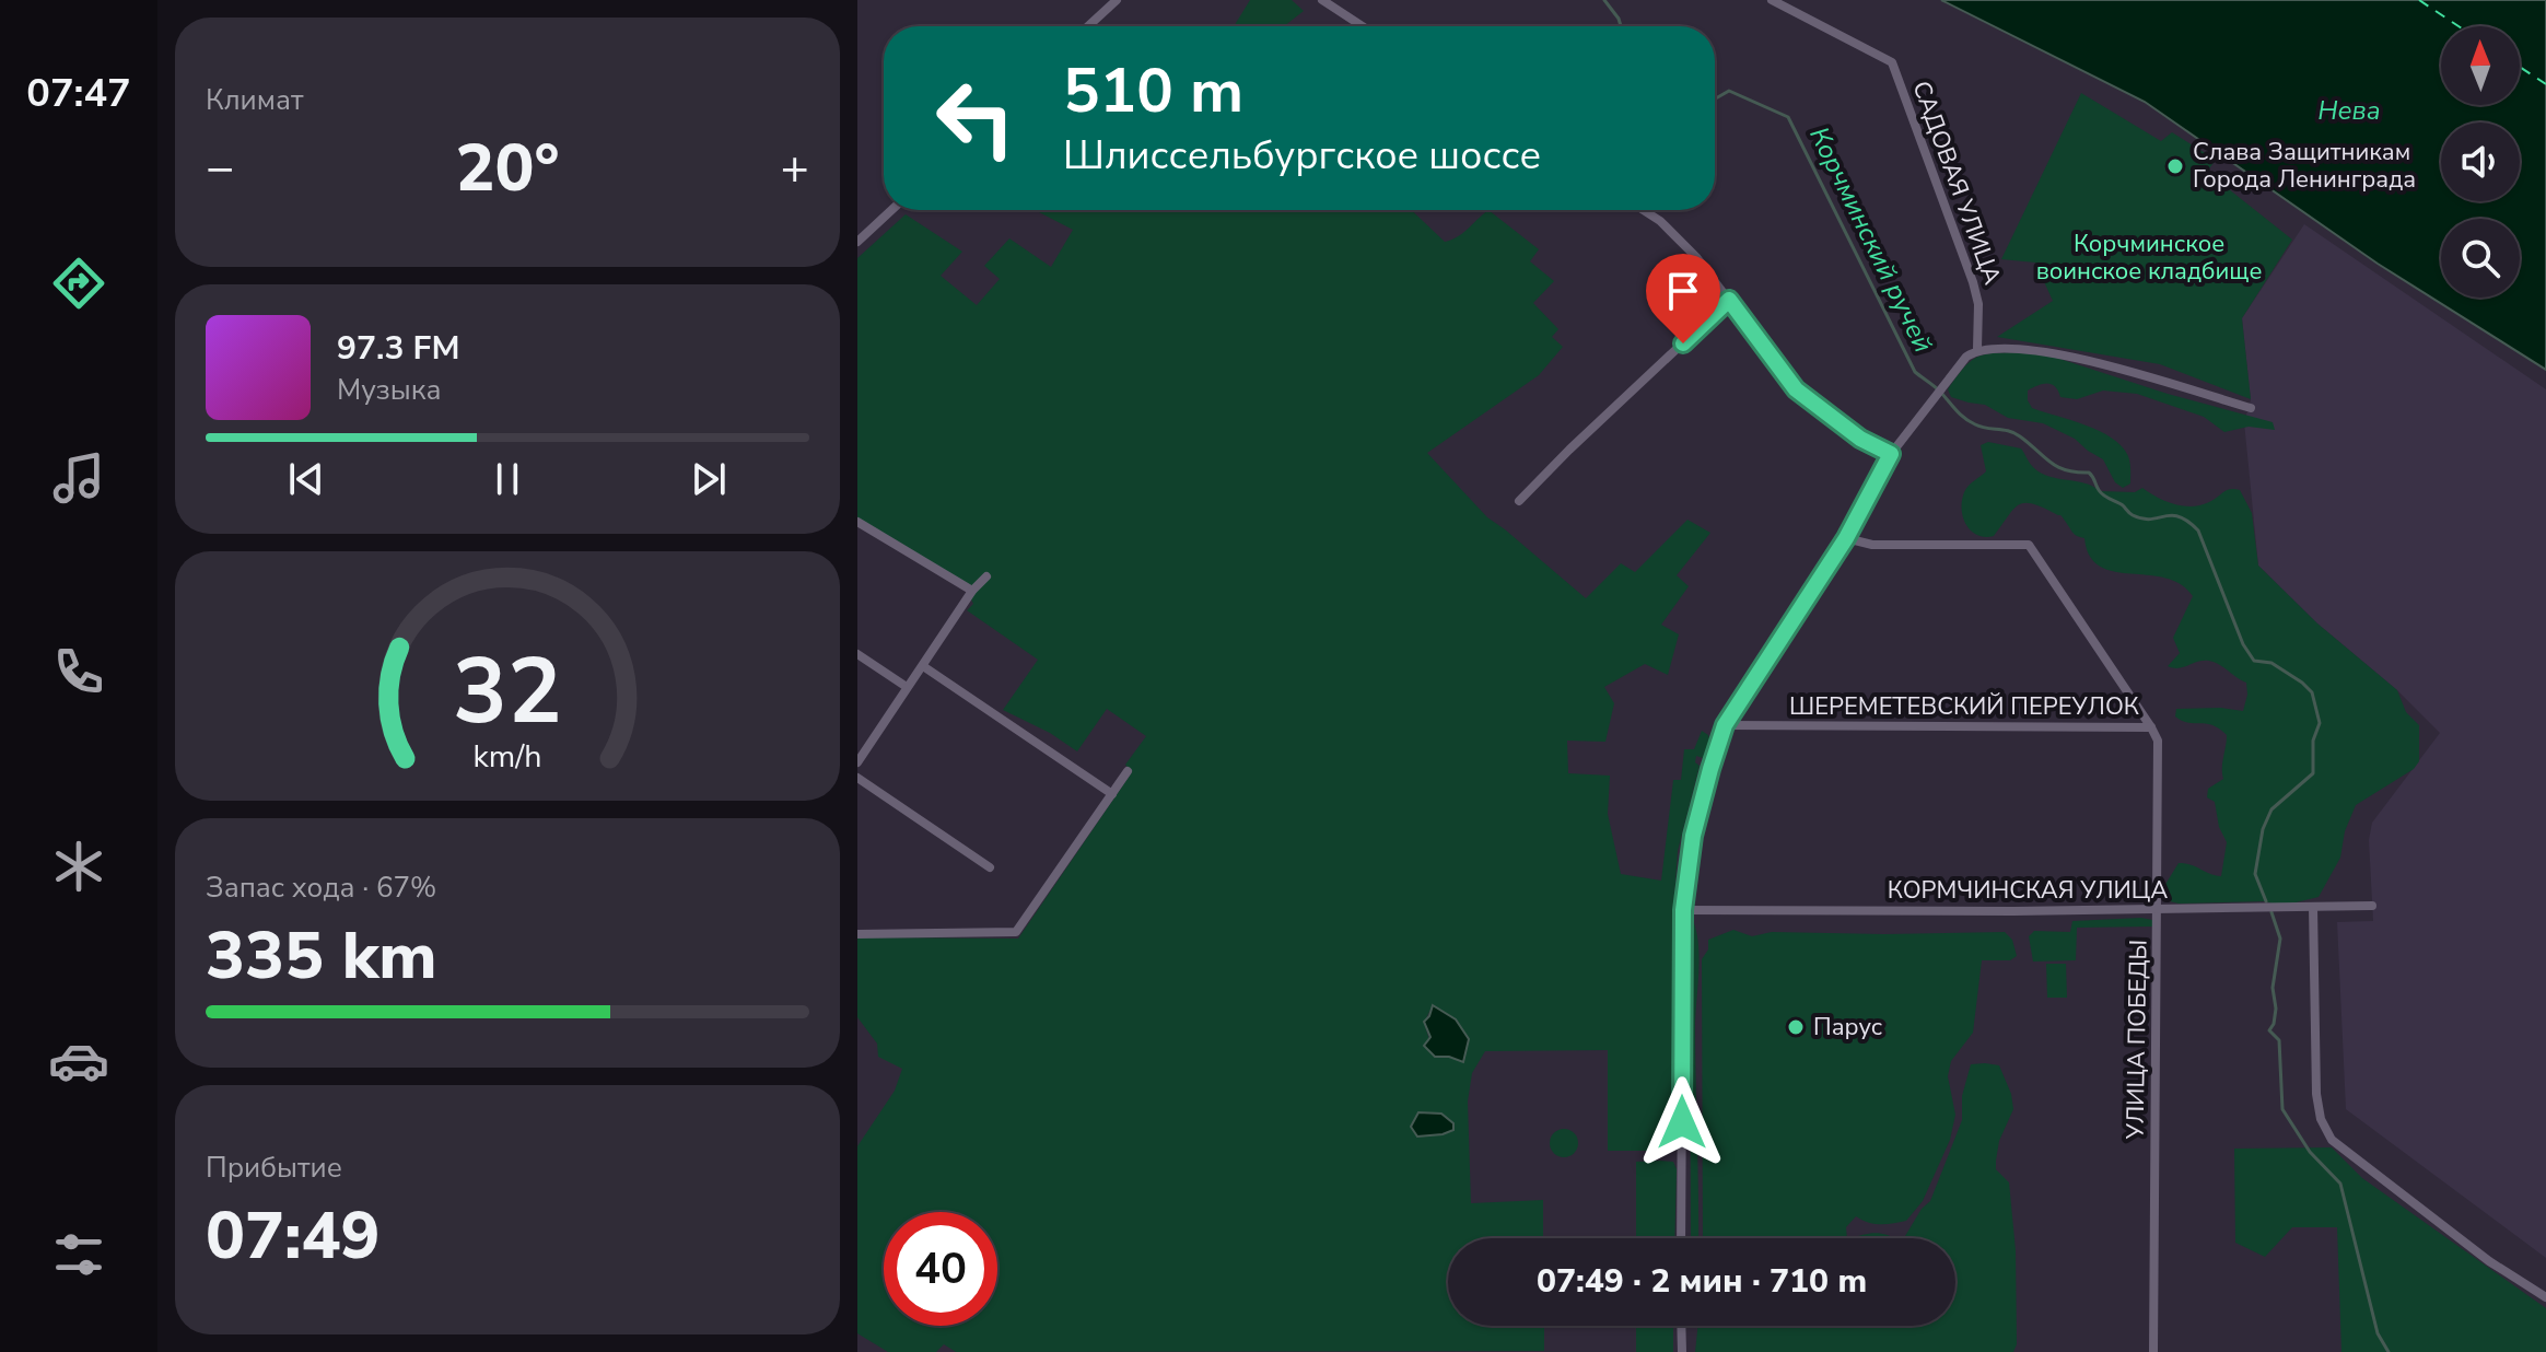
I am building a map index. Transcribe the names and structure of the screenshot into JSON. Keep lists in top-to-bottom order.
{
  "streets": {
    "street": [
      "САДОВАЯ УЛИЦА",
      "ШЕРЕМЕТЕВСКИЙ ПЕРЕУЛОК",
      "КОРМЧИНСКАЯ УЛИЦА",
      "УЛИЦА ПОБЕДЫ"
    ]
  },
  "crossings": [
    ["ШЕРЕМЕТЕВСКИЙ ПЕРЕУЛОК", "УЛИЦА ПОБЕДЫ"],
    ["КОРМЧИНСКАЯ УЛИЦА", "УЛИЦА ПОБЕДЫ"]
  ],
  "water": ["Нева", "Корчминский ручей"],
  "parks": ["Корчминское воинское кладбище"],
  "places": ["Слава Защитникам Города Ленинграда", "Парус"],
  "north": "top",
  "page": {
    "tabs": "07:47",
    "tile": [
      "Климат",
      ["Запас хода · 67%", "335 km"],
      ["Прибытие", "07:49"]
    ],
    "turn": ["510 m", "Шлиссельбургское шоссе"],
    "heat": ["−", "20°", "+"],
    "song": ["97.3 FM", "Музыка"],
    "limit": "40",
    "trip": "07:49 · 2 мин · 710 m",
    "gauge": ["32", "km/h"]
  }
}
